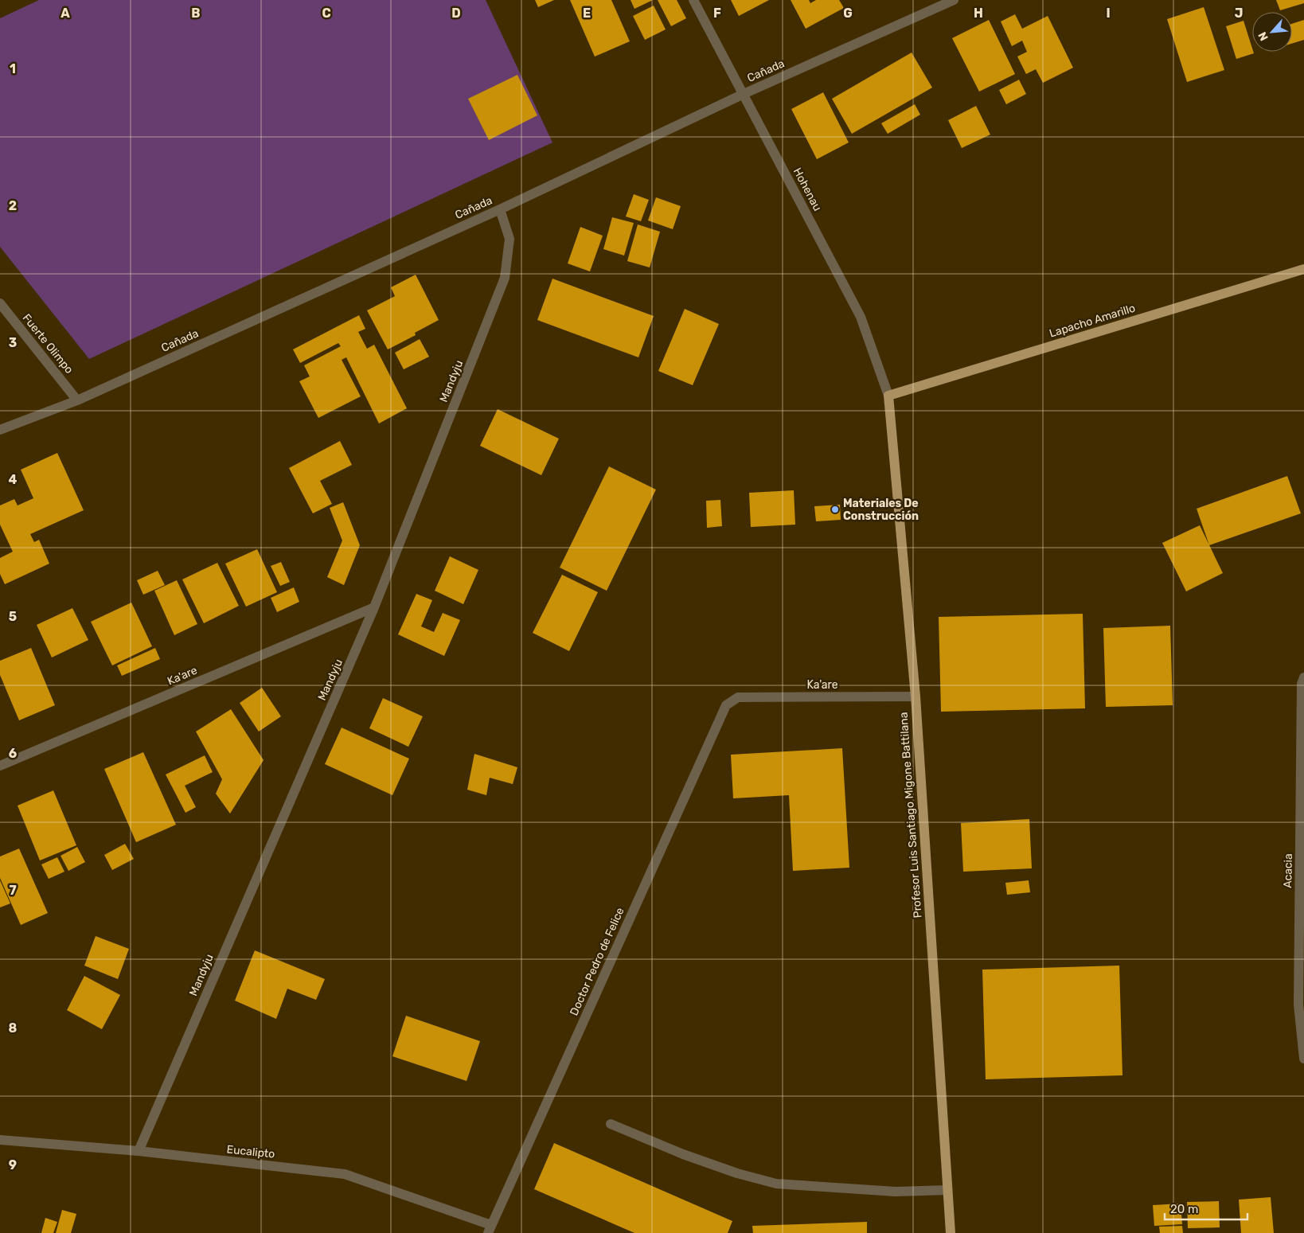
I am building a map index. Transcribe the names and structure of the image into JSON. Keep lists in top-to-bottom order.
{
  "streets": {
    "main road": ["Lapacho Amarillo", "Profesor Luis Santiago Migone Battilana"],
    "street": [
      "Cañada",
      "Hohenau",
      "Fuerte Olimpo",
      "Mandyju",
      "Ka'are",
      "Acacia",
      "Doctor Pedro de Felice",
      "Eucalipto"
    ]
  },
  "crossings": [
    ["Cañada", "Hohenau"],
    ["Cañada", "Fuerte Olimpo"],
    ["Cañada", "Mandyju"],
    ["Hohenau", "Lapacho Amarillo"],
    ["Hohenau", "Profesor Luis Santiago Migone Battilana"],
    ["Lapacho Amarillo", "Profesor Luis Santiago Migone Battilana"],
    ["Mandyju", "Ka'are"],
    ["Mandyju", "Eucalipto"],
    ["Ka'are", "Profesor Luis Santiago Migone Battilana"],
    ["Ka'are", "Doctor Pedro de Felice"],
    ["Doctor Pedro de Felice", "Eucalipto"]
  ],
  "places": ["Materiales De Construcción"],
  "scale_bar": "20 m",
  "north": "bottom left",
  "grid": {
    "columns": [
      "A",
      "B",
      "C",
      "D",
      "E",
      "F",
      "G",
      "H",
      "I",
      "J"
    ],
    "rows": [
      "1",
      "2",
      "3",
      "4",
      "5",
      "6",
      "7",
      "8",
      "9"
    ]
  }
}
